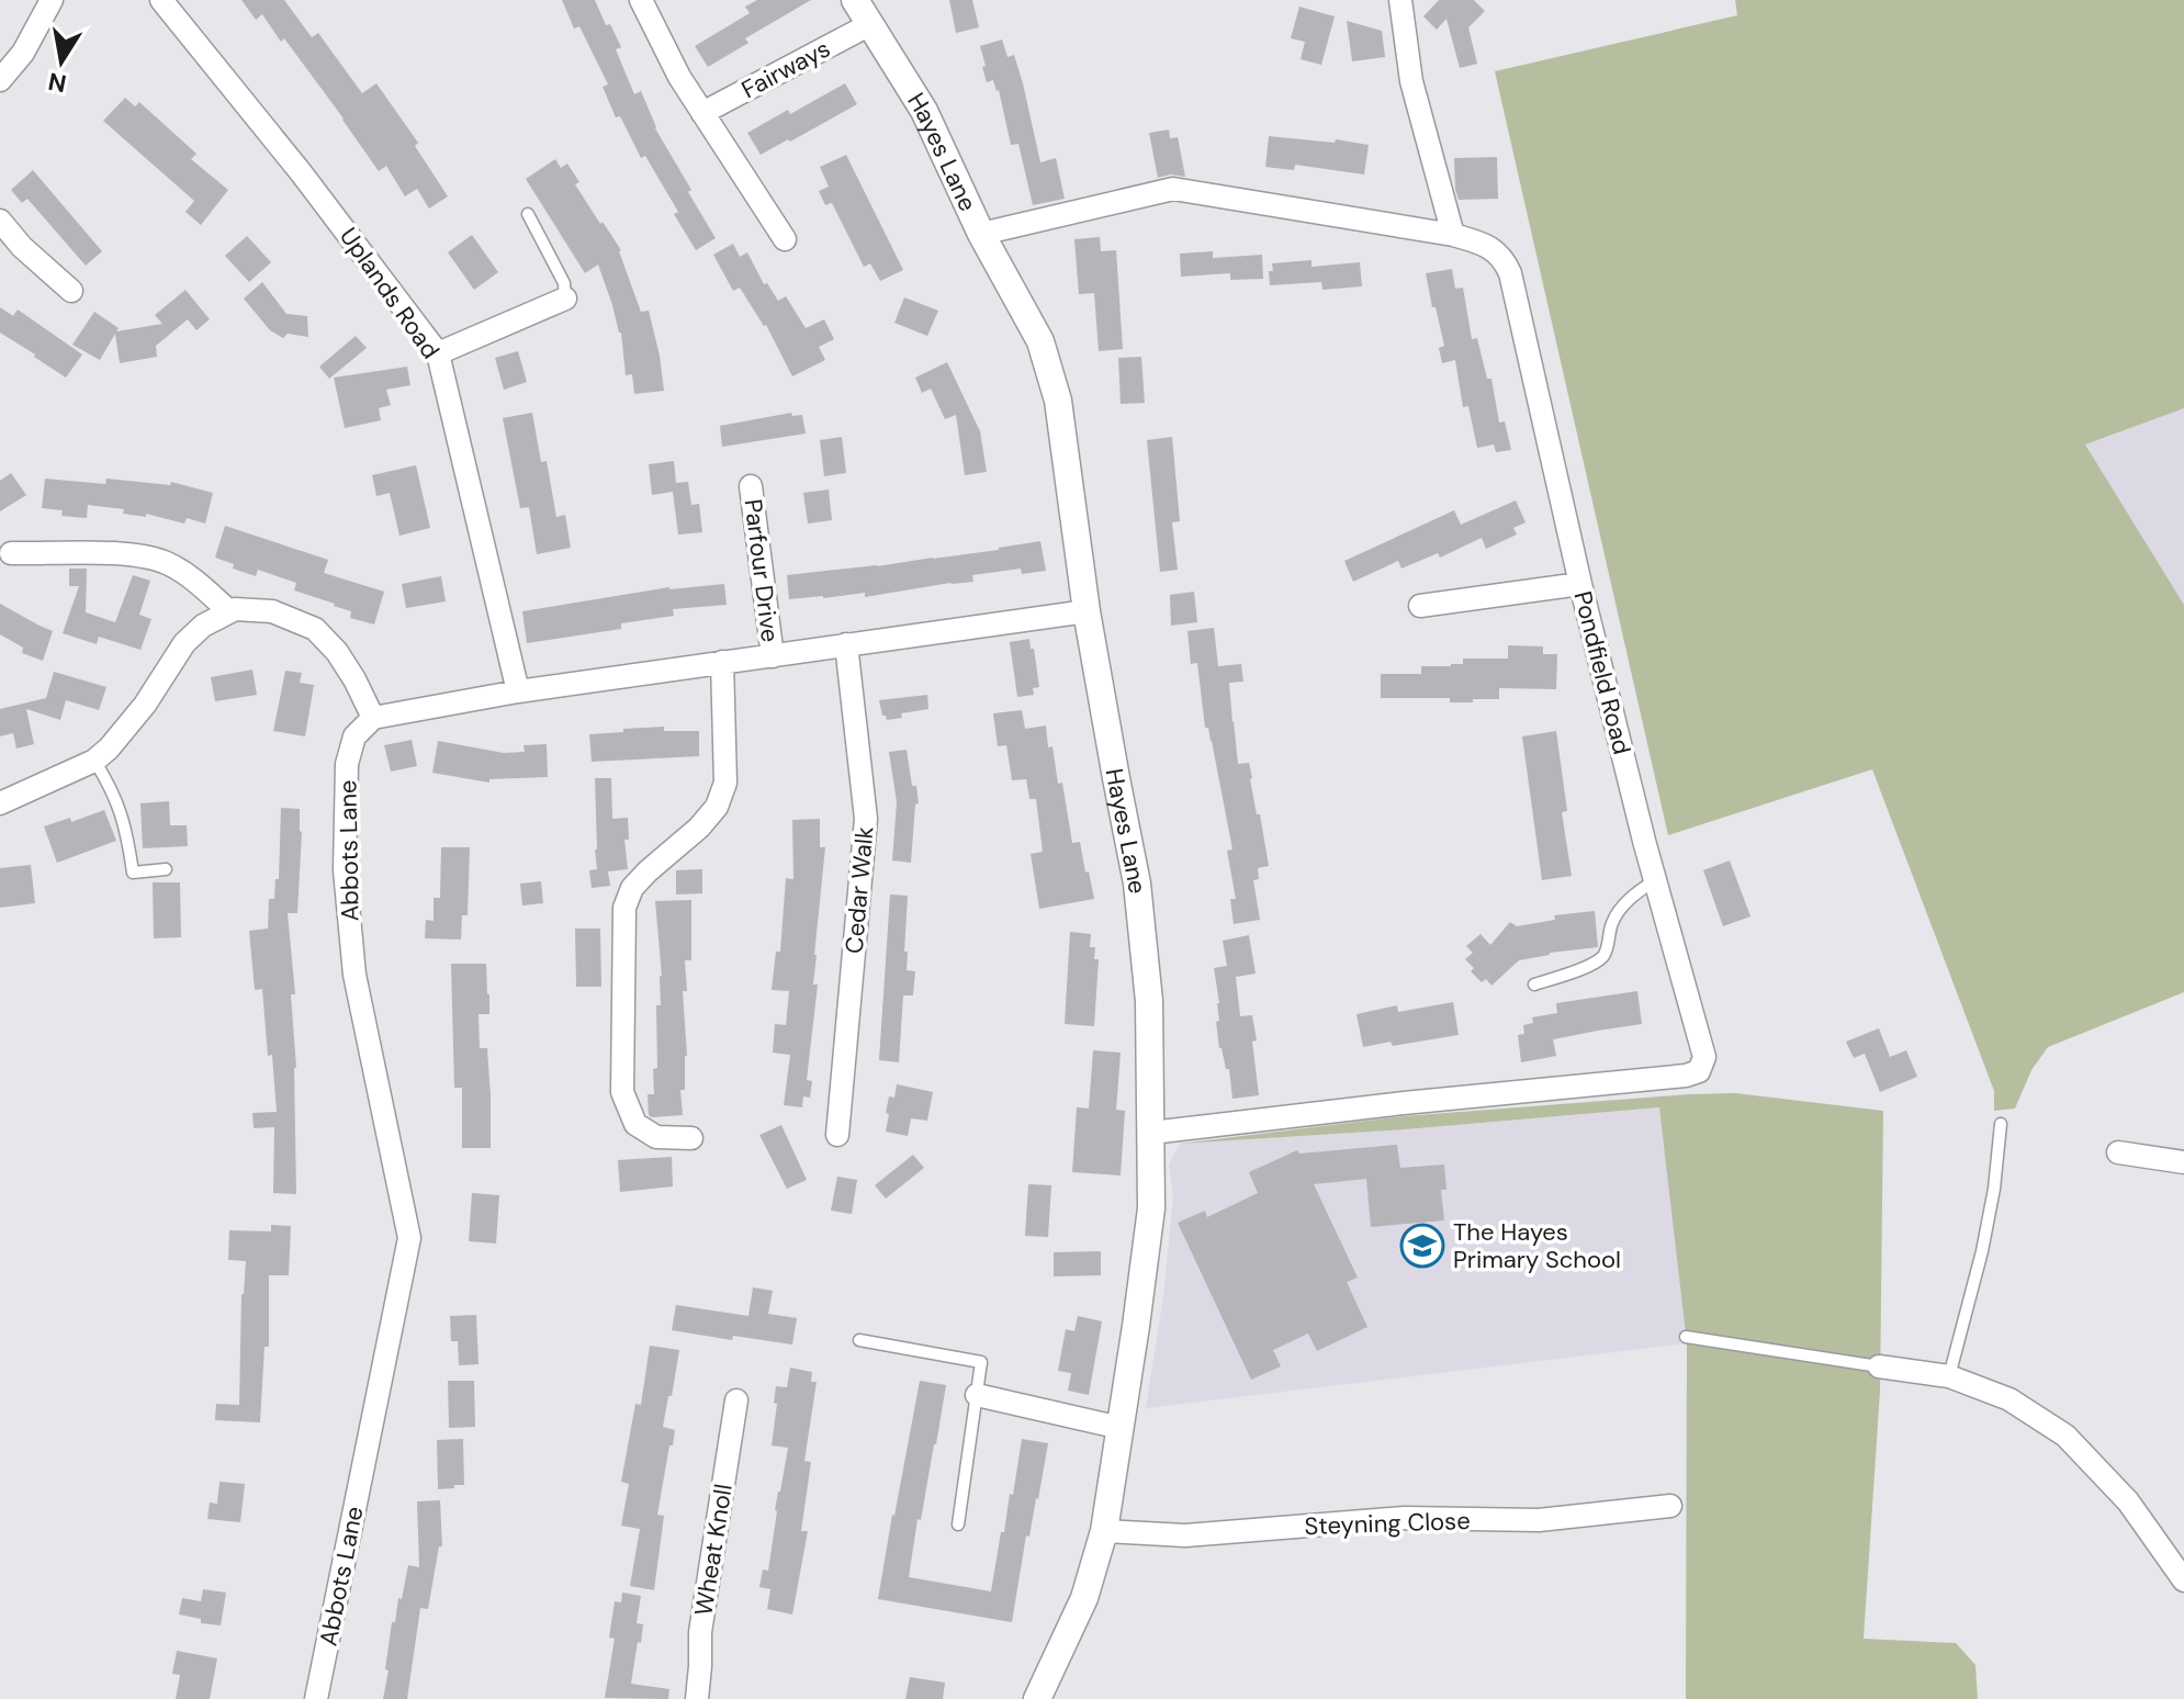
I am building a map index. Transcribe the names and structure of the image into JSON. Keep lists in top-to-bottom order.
{
  "streets": {
    "street": [
      "Fairways",
      "Hayes Lane",
      "Uplands Road",
      "Parfour Drive",
      "Pondfield Road",
      "Abbots Lane",
      "Cedar Walk",
      "Steyning Close",
      "Wheat Knoll"
    ]
  },
  "crossings": [
    ["Fairways", "Hayes Lane"],
    ["Hayes Lane", "Pondfield Road"],
    ["Hayes Lane", "Steyning Close"]
  ],
  "places": {
    "school or university": ["The Hayes Primary School"]
  },
  "north": "bottom"
}
